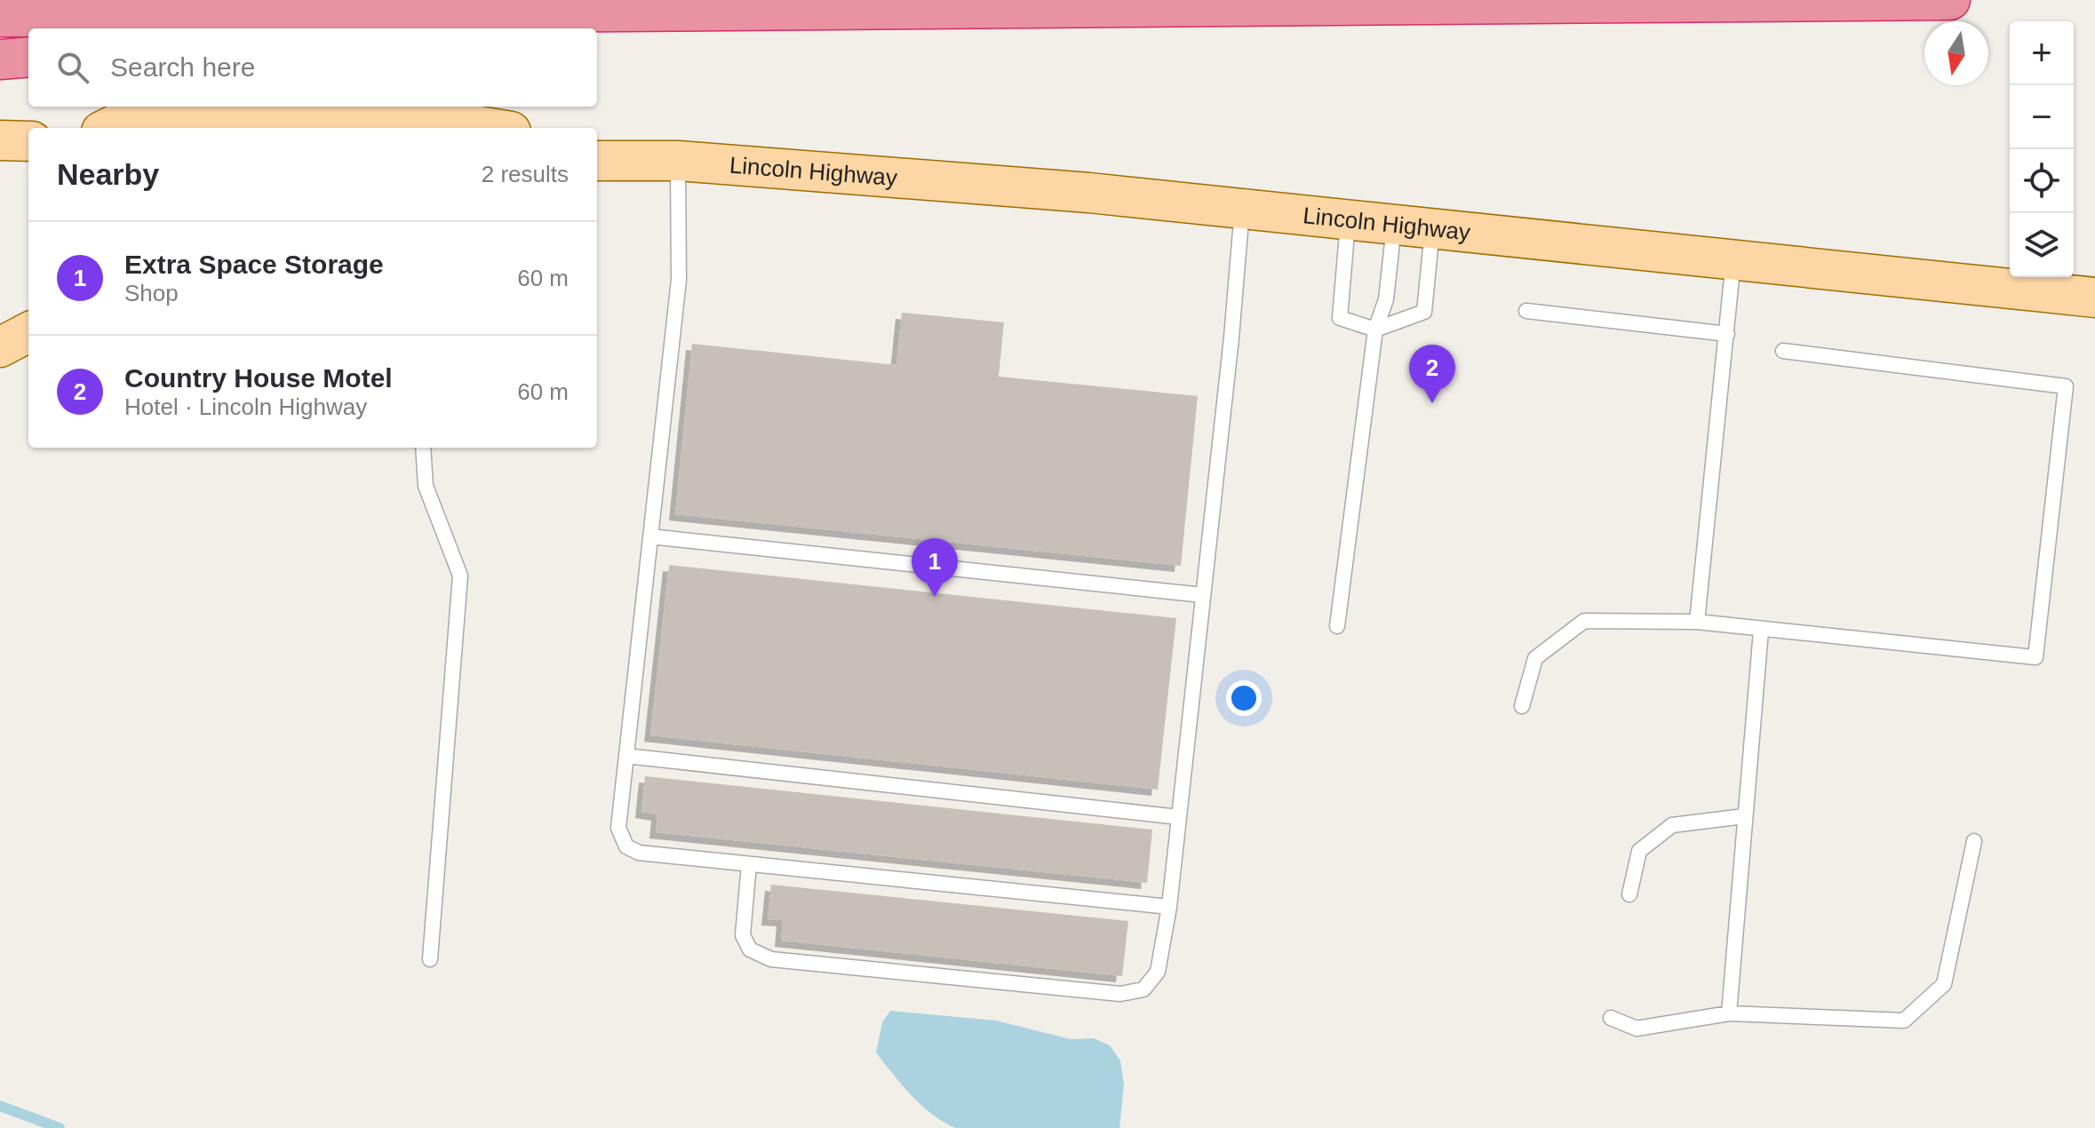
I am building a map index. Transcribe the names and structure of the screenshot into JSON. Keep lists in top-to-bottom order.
{
  "streets": {
    "main road": ["Lincoln Highway"]
  },
  "north": "bottom",
  "page": {
    "map_buttons": ["+", "−"],
    "search": "Search here",
    "heading": ["Nearby", "2 results"],
    "list": [
      {
        "mark": "1",
        "name": "Extra Space Storage",
        "note": "Shop",
        "value": "60 m"
      },
      {
        "mark": "2",
        "name": "Country House Motel",
        "note": "Hotel · Lincoln Highway",
        "value": "60 m"
      }
    ],
    "pins": ["2", "1"]
  }
}
